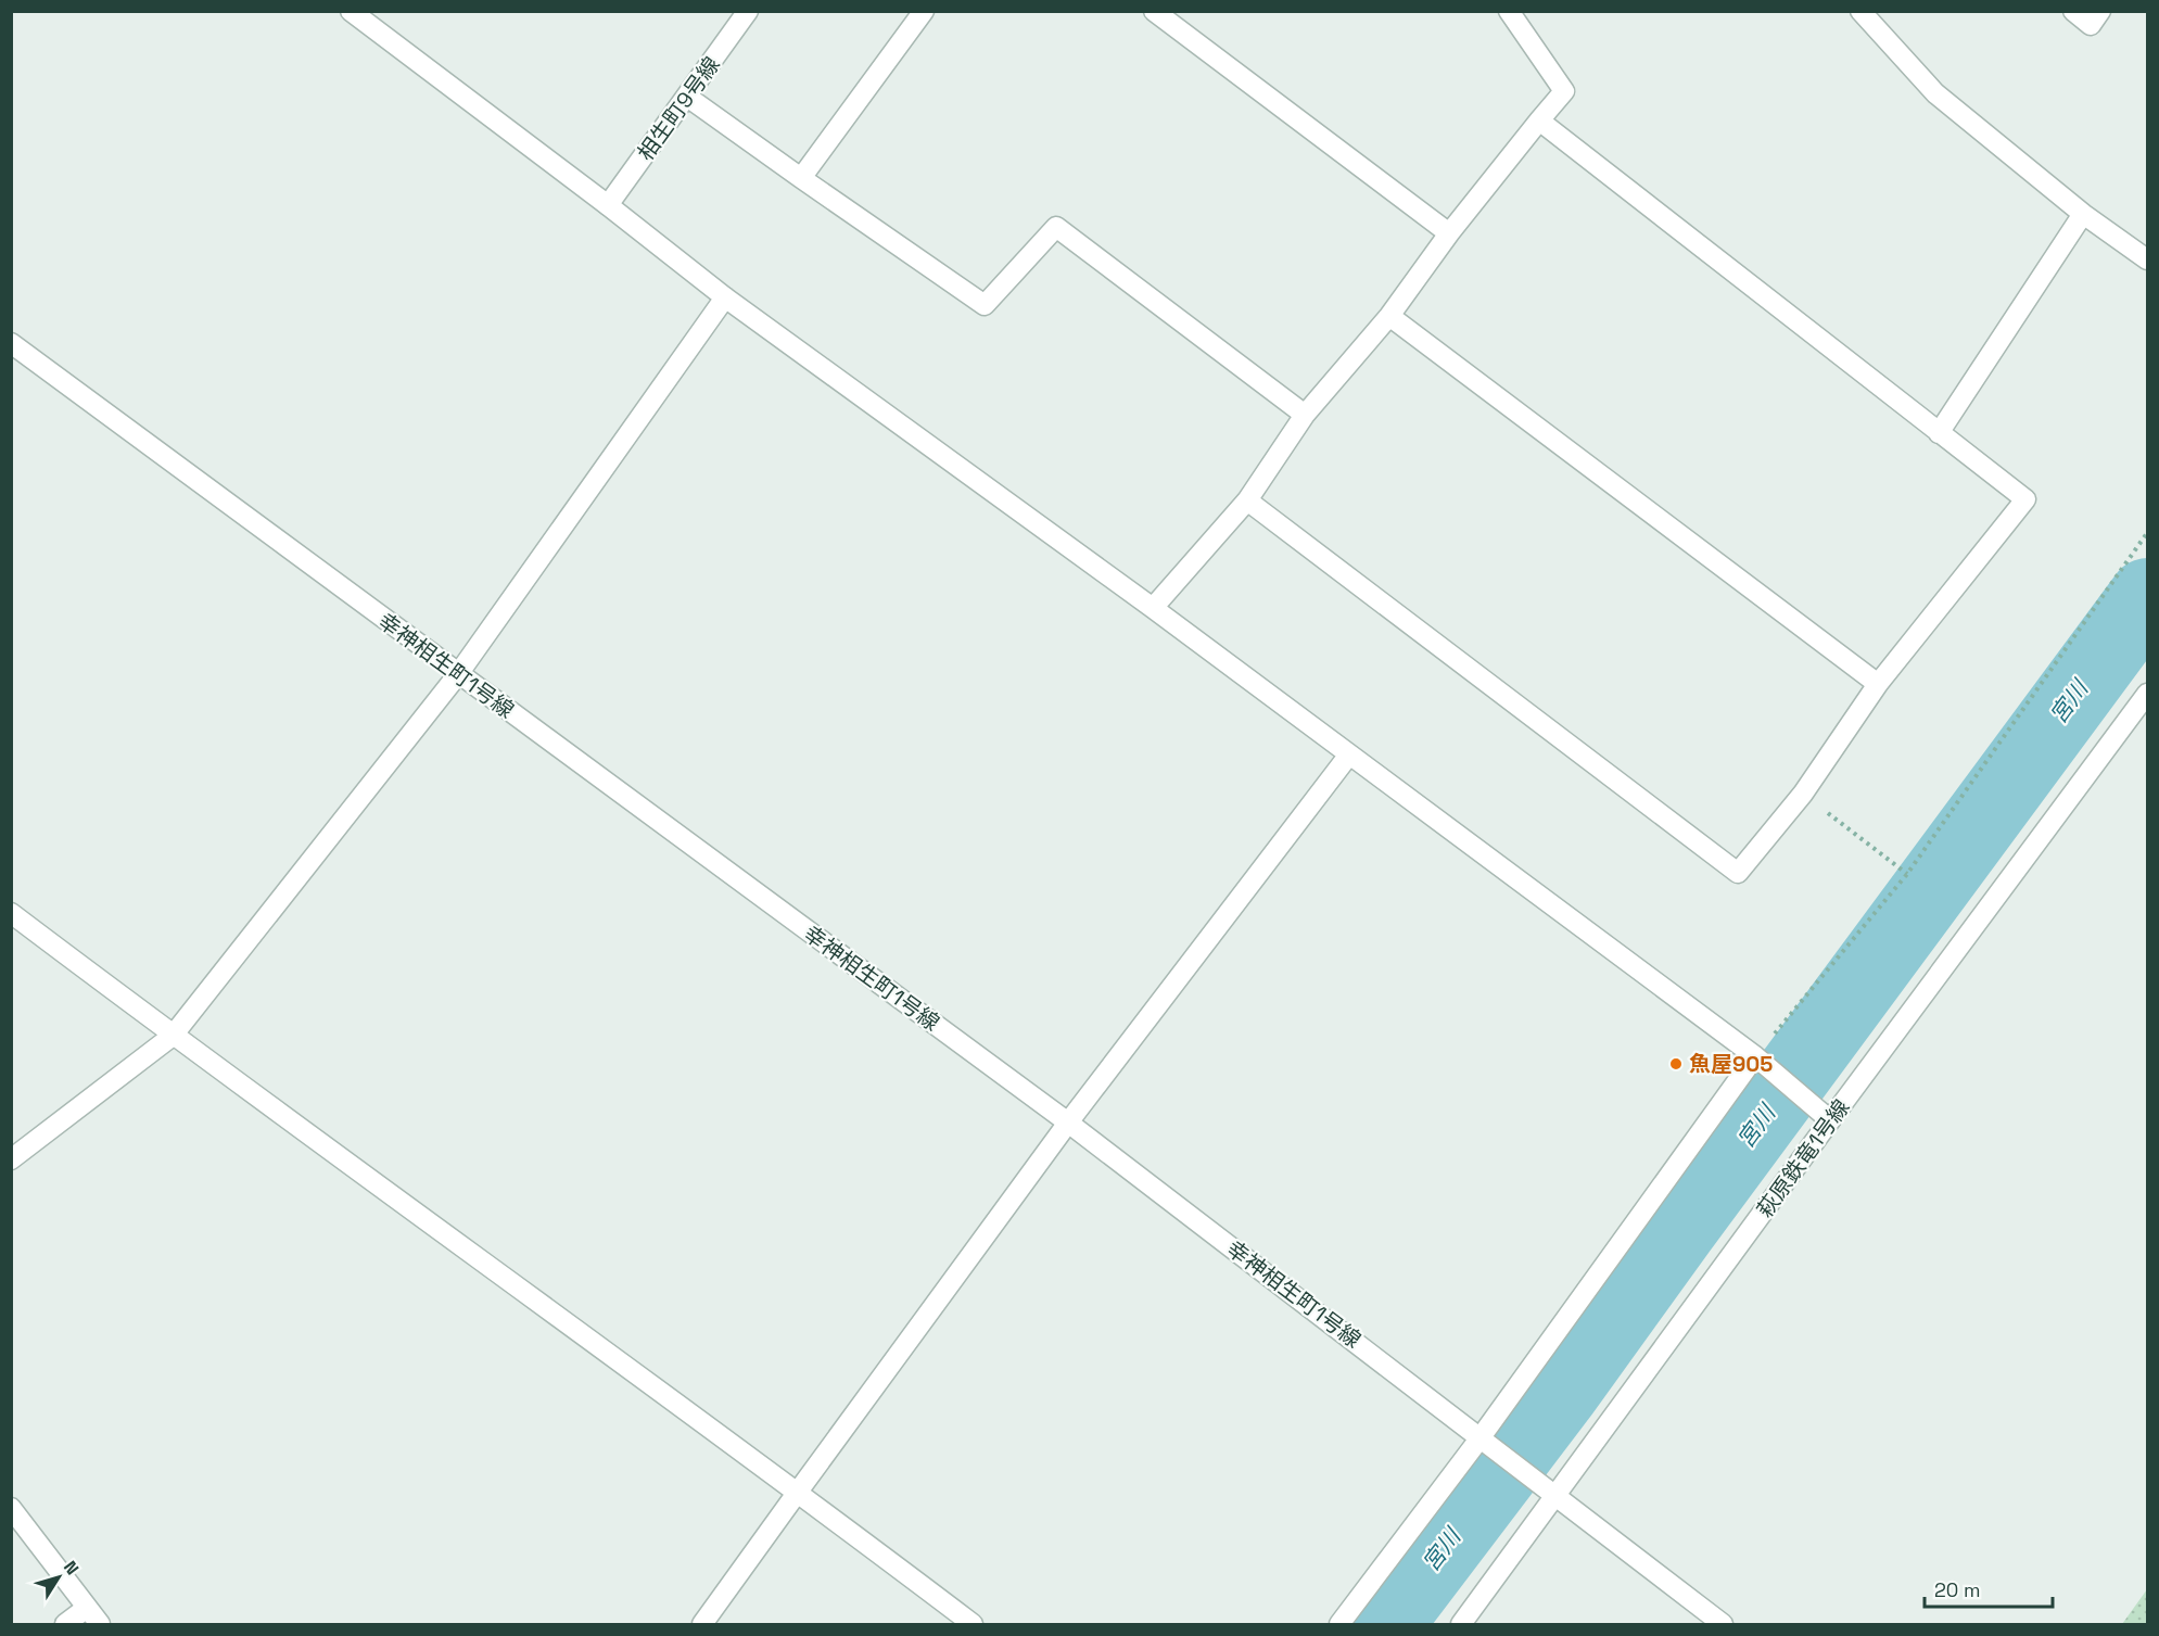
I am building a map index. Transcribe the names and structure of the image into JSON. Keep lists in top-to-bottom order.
{
  "streets": {
    "street": ["相生町9号線", "幸神相生町1号線", "萩原鉄竜1号線"]
  },
  "crossings": [
    ["幸神相生町1号線", "萩原鉄竜1号線"]
  ],
  "water": ["宮川"],
  "places": ["魚屋905"],
  "scale_bar": "20 m",
  "north": "top right"
}
